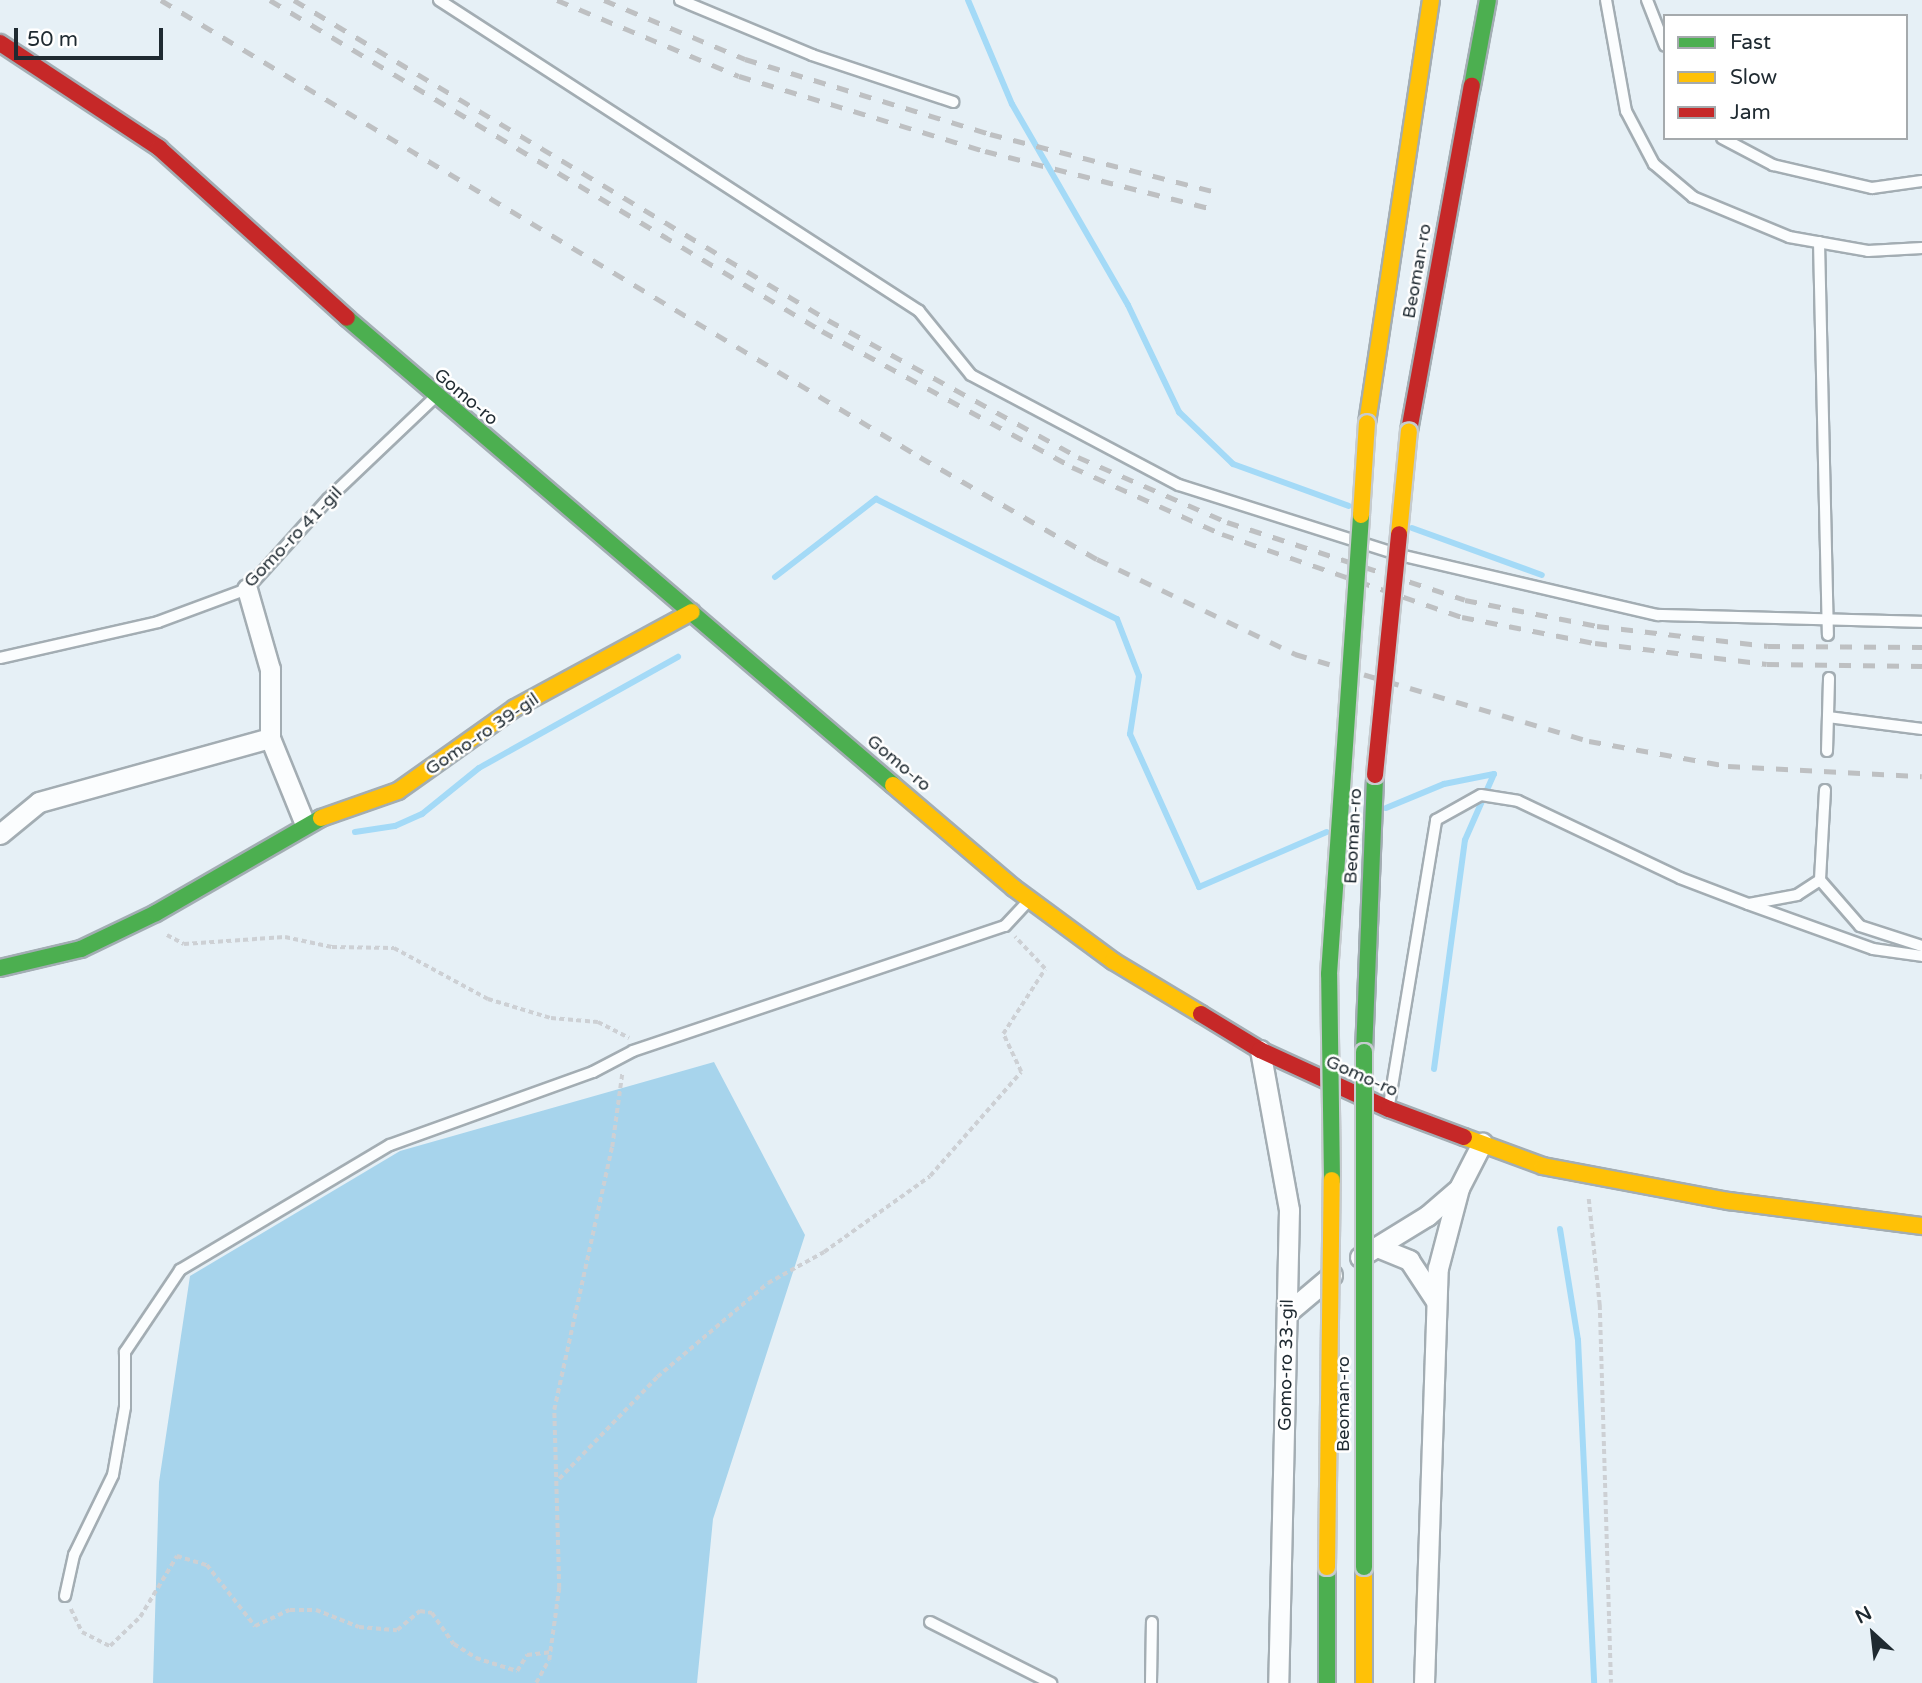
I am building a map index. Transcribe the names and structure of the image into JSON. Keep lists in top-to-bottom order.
{
  "streets": {
    "main road": ["Beoman-ro", "Gomo-ro", "Gomo-ro 39-gil"],
    "street": ["Gomo-ro 33-gil"],
    "lane": ["Gomo-ro 41-gil"]
  },
  "crossings": [
    ["Gomo-ro", "Gomo-ro 41-gil"],
    ["Gomo-ro", "Gomo-ro 39-gil"],
    ["Gomo-ro", "Gomo-ro 33-gil"]
  ],
  "legend": ["Fast", "Slow", "Jam"],
  "scale_bar": "50 m",
  "north": "top left"
}
